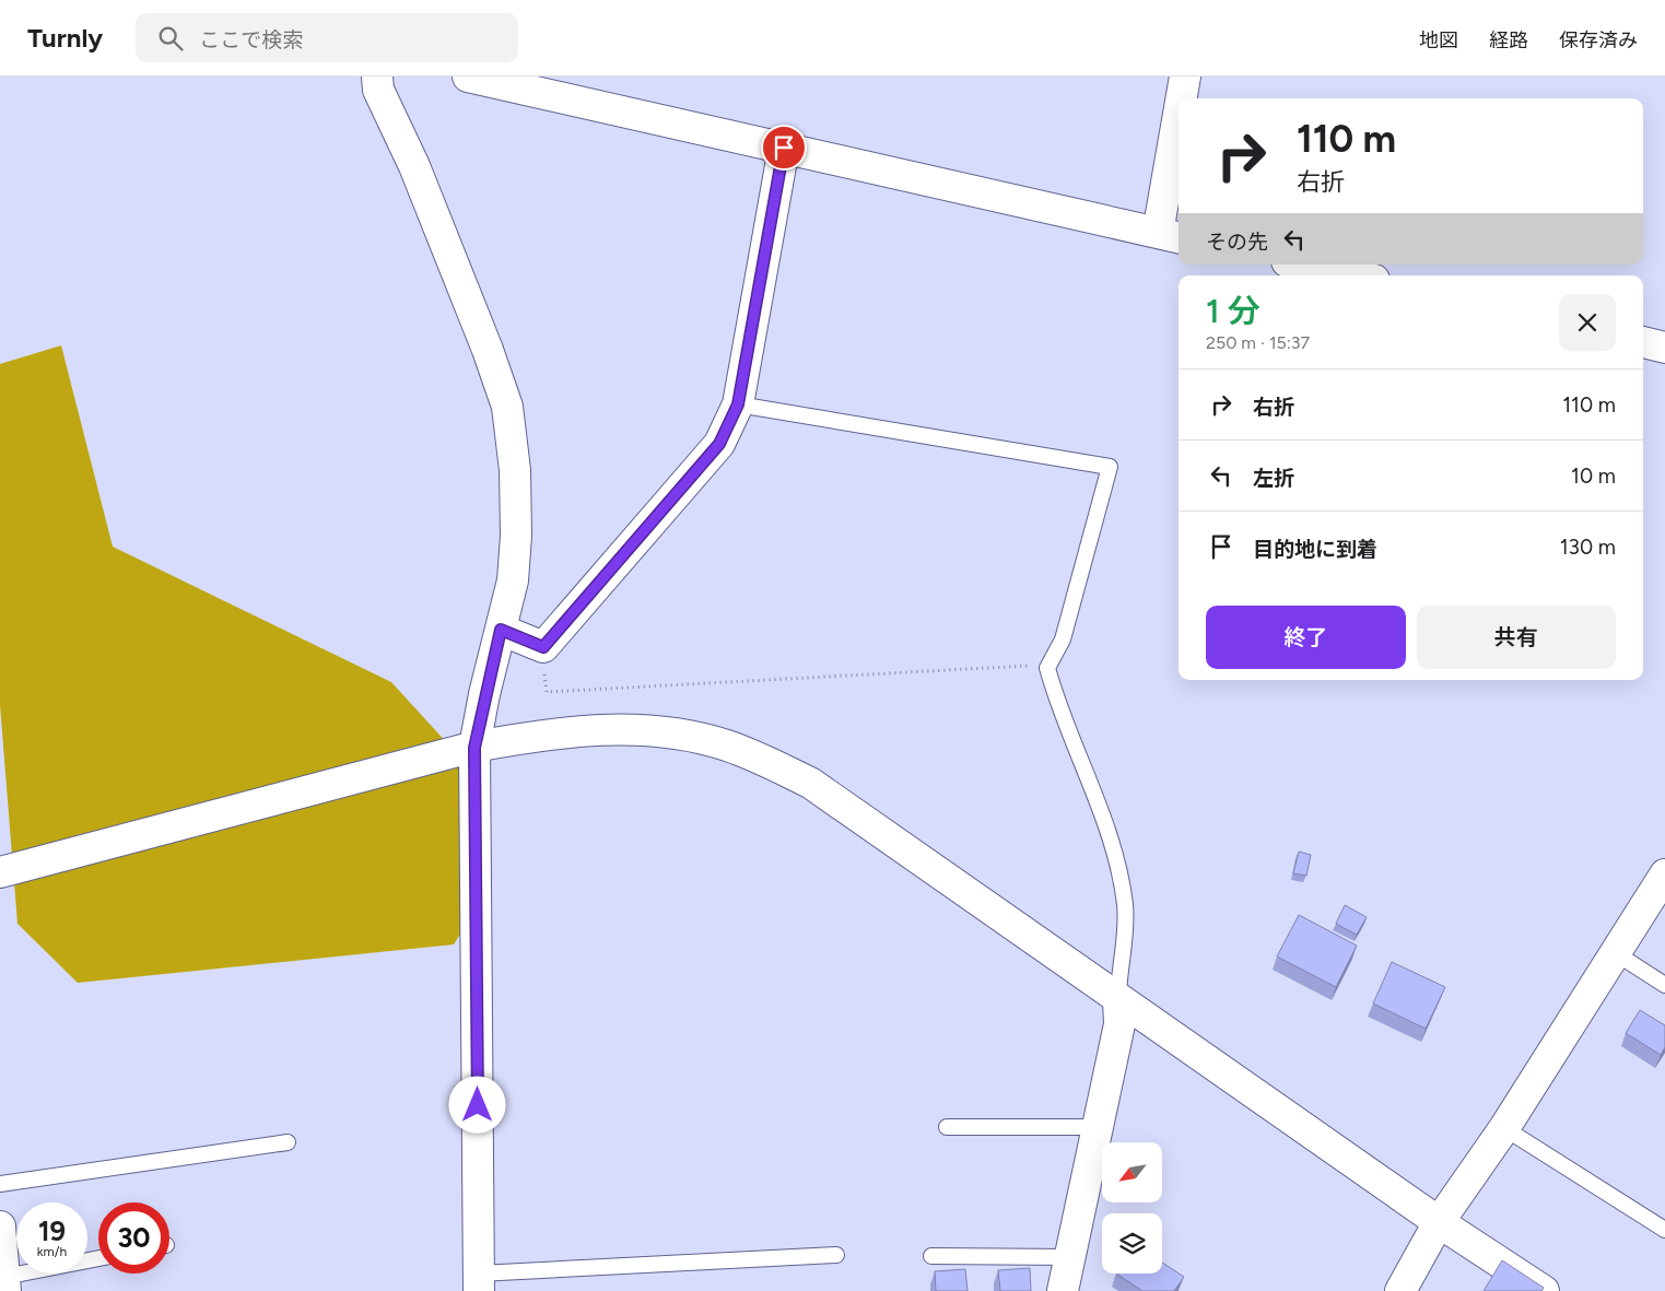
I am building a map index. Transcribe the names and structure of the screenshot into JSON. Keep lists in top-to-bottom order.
{
  "north": "bottom left",
  "page": {
    "header": "Turnly",
    "search": "ここで検索",
    "nav": ["地図", "経路", "保存済み"],
    "turn": ["110 m", "右折"],
    "then": "その先",
    "heading": ["1 分", "250 m · 15:37"],
    "list": [
      {
        "name": "右折",
        "value": "110 m"
      },
      {
        "name": "左折",
        "value": "10 m"
      },
      {
        "name": "目的地に到着",
        "value": "130 m"
      }
    ],
    "buttons": ["終了", "共有"],
    "speed": "19 km/h",
    "limit": "30"
  }
}
